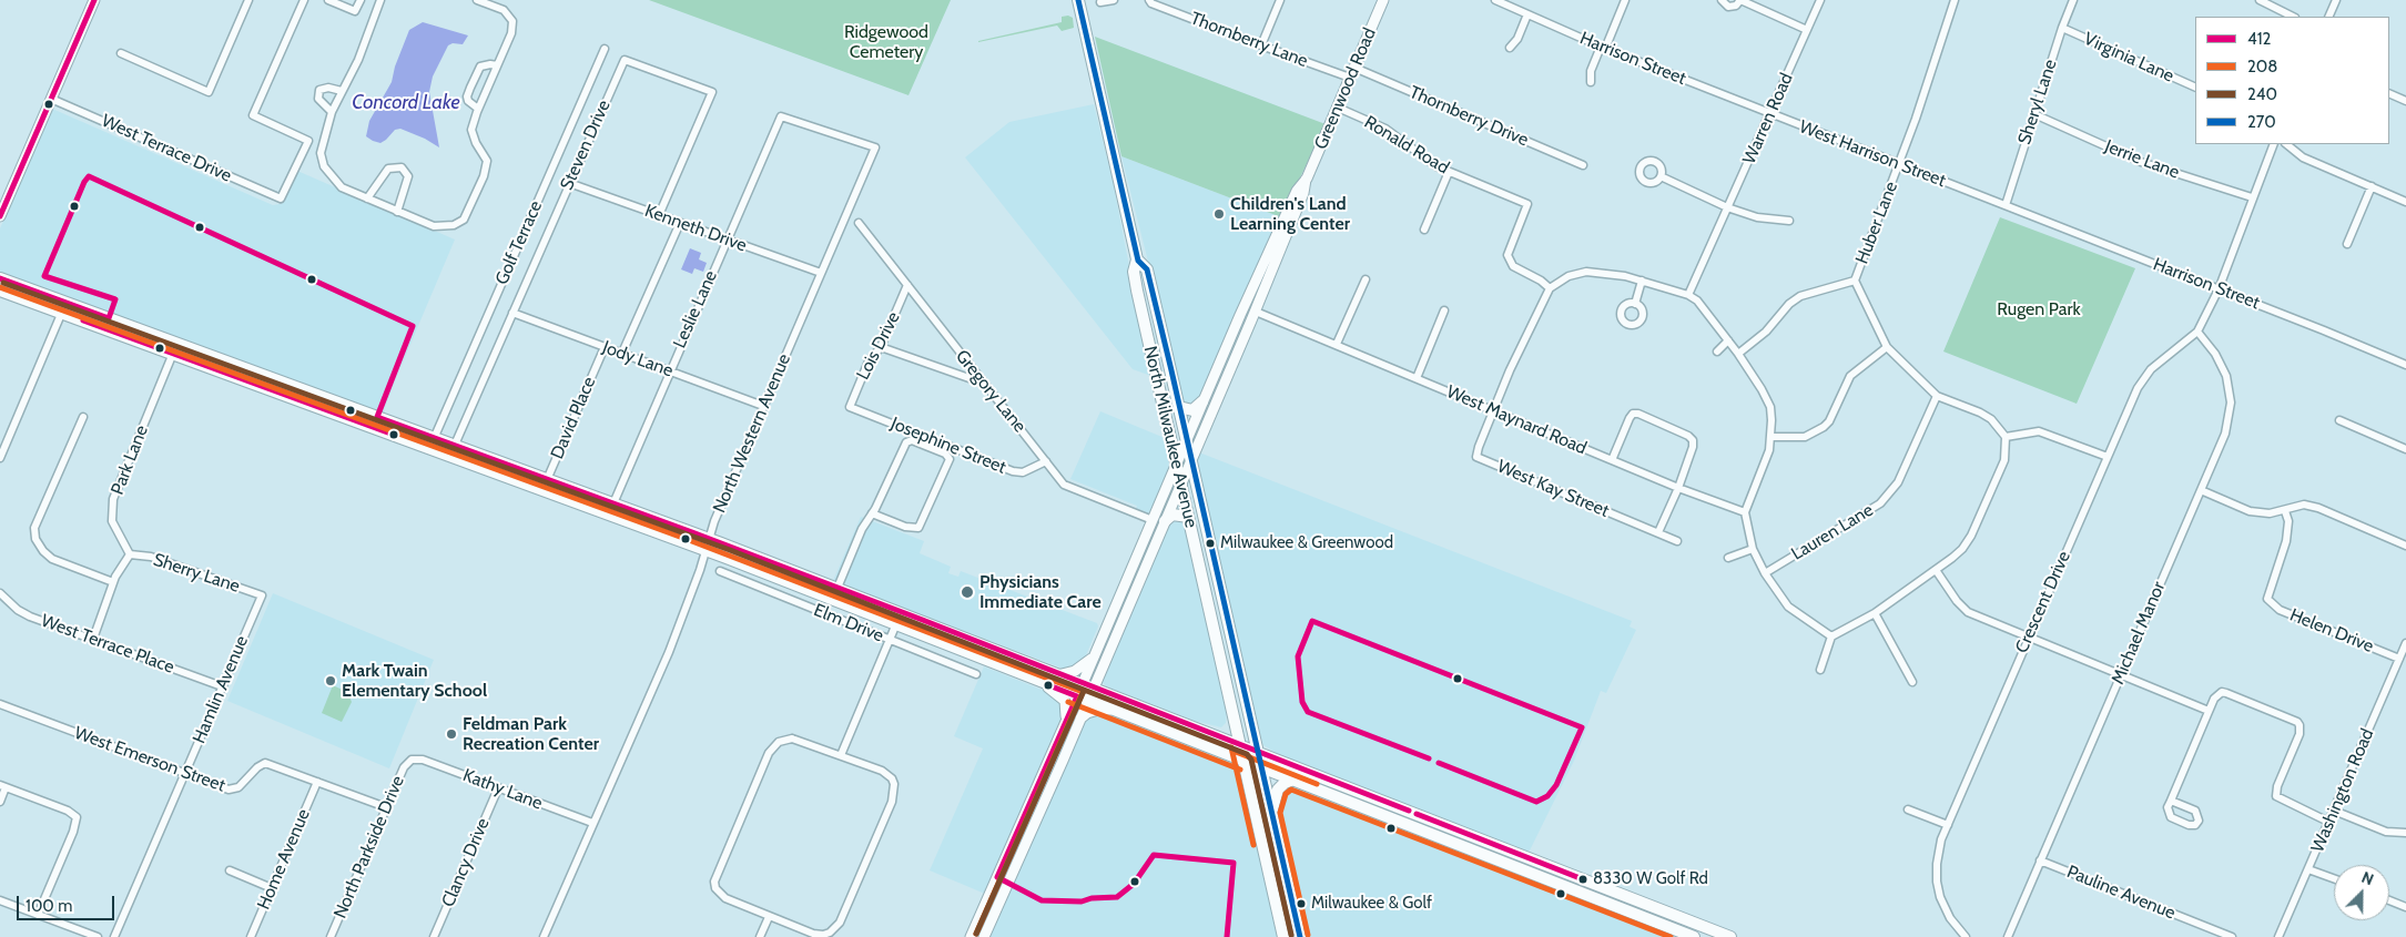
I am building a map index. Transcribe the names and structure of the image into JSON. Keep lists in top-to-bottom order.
{
  "streets": {
    "main road": ["Greenwood Road", "North Milwaukee Avenue"],
    "street": [
      "Thornberry Lane",
      "Virginia Lane",
      "Harrison Street",
      "Sheryl Lane",
      "Thornberry Drive",
      "Warren Road",
      "Steven Drive",
      "Ronald Road",
      "West Terrace Drive",
      "West Harrison Street",
      "Jerrie Lane",
      "Huber Lane",
      "Kenneth Drive",
      "Golf Terrace",
      "Leslie Lane",
      "Lois Drive",
      "Jody Lane",
      "Gregory Lane",
      "David Place",
      "West Maynard Road",
      "North Western Avenue",
      "Josephine Street",
      "Park Lane",
      "West Kay Street",
      "Lauren Lane",
      "Sherry Lane",
      "Crescent Drive",
      "Elm Drive",
      "Helen Drive",
      "Michael Manor",
      "West Terrace Place",
      "Hamlin Avenue",
      "West Emerson Street",
      "Kathy Lane",
      "Washington Road",
      "North Parkside Drive",
      "Home Avenue",
      "Clancy Drive",
      "Pauline Avenue"
    ]
  },
  "crossings": [
    ["Thornberry Lane", "Greenwood Road"],
    ["Virginia Lane", "Sheryl Lane"],
    ["Harrison Street", "Sheryl Lane"],
    ["Harrison Street", "Warren Road"],
    ["Harrison Street", "West Harrison Street"],
    ["Harrison Street", "Crescent Drive"],
    ["Greenwood Road", "Thornberry Drive"],
    ["Greenwood Road", "Ronald Road"],
    ["Sheryl Lane", "West Harrison Street"],
    ["Sheryl Lane", "Jerrie Lane"],
    ["Warren Road", "West Harrison Street"],
    ["Steven Drive", "Kenneth Drive"],
    ["Steven Drive", "Jody Lane"],
    ["West Harrison Street", "Huber Lane"],
    ["Huber Lane", "Lauren Lane"],
    ["Kenneth Drive", "Leslie Lane"],
    ["Kenneth Drive", "North Western Avenue"],
    ["Leslie Lane", "Jody Lane"],
    ["Leslie Lane", "North Western Avenue"],
    ["Lois Drive", "Gregory Lane"],
    ["Lois Drive", "Josephine Street"],
    ["Jody Lane", "David Place"],
    ["Jody Lane", "North Western Avenue"],
    ["Gregory Lane", "Josephine Street"],
    ["West Maynard Road", "West Kay Street"],
    ["North Western Avenue", "Kathy Lane"],
    ["Park Lane", "Sherry Lane"],
    ["Sherry Lane", "Hamlin Avenue"],
    ["Crescent Drive", "Michael Manor"],
    ["Helen Drive", "Washington Road"],
    ["Michael Manor", "Pauline Avenue"],
    ["West Terrace Place", "Hamlin Avenue"],
    ["Hamlin Avenue", "West Emerson Street"],
    ["West Emerson Street", "North Parkside Drive"],
    ["West Emerson Street", "Home Avenue"],
    ["Kathy Lane", "North Parkside Drive"],
    ["Kathy Lane", "Clancy Drive"]
  ],
  "water": ["Concord Lake"],
  "parks": ["Ridgewood Cemetery", "Rugen Park"],
  "places": [
    "Children's Land Learning Center",
    "Milwaukee & Greenwood",
    "Physicians Immediate Care",
    "Mark Twain Elementary School",
    "Feldman Park Recreation Center",
    "8330 W Golf Rd",
    "Milwaukee & Golf"
  ],
  "lines": [
    "transit line 412",
    "transit line 270",
    "transit line 240",
    "transit line 208"
  ],
  "legend": [
    "412",
    "208",
    "240",
    "270"
  ],
  "scale_bar": "100 m",
  "north": "top right"
}
